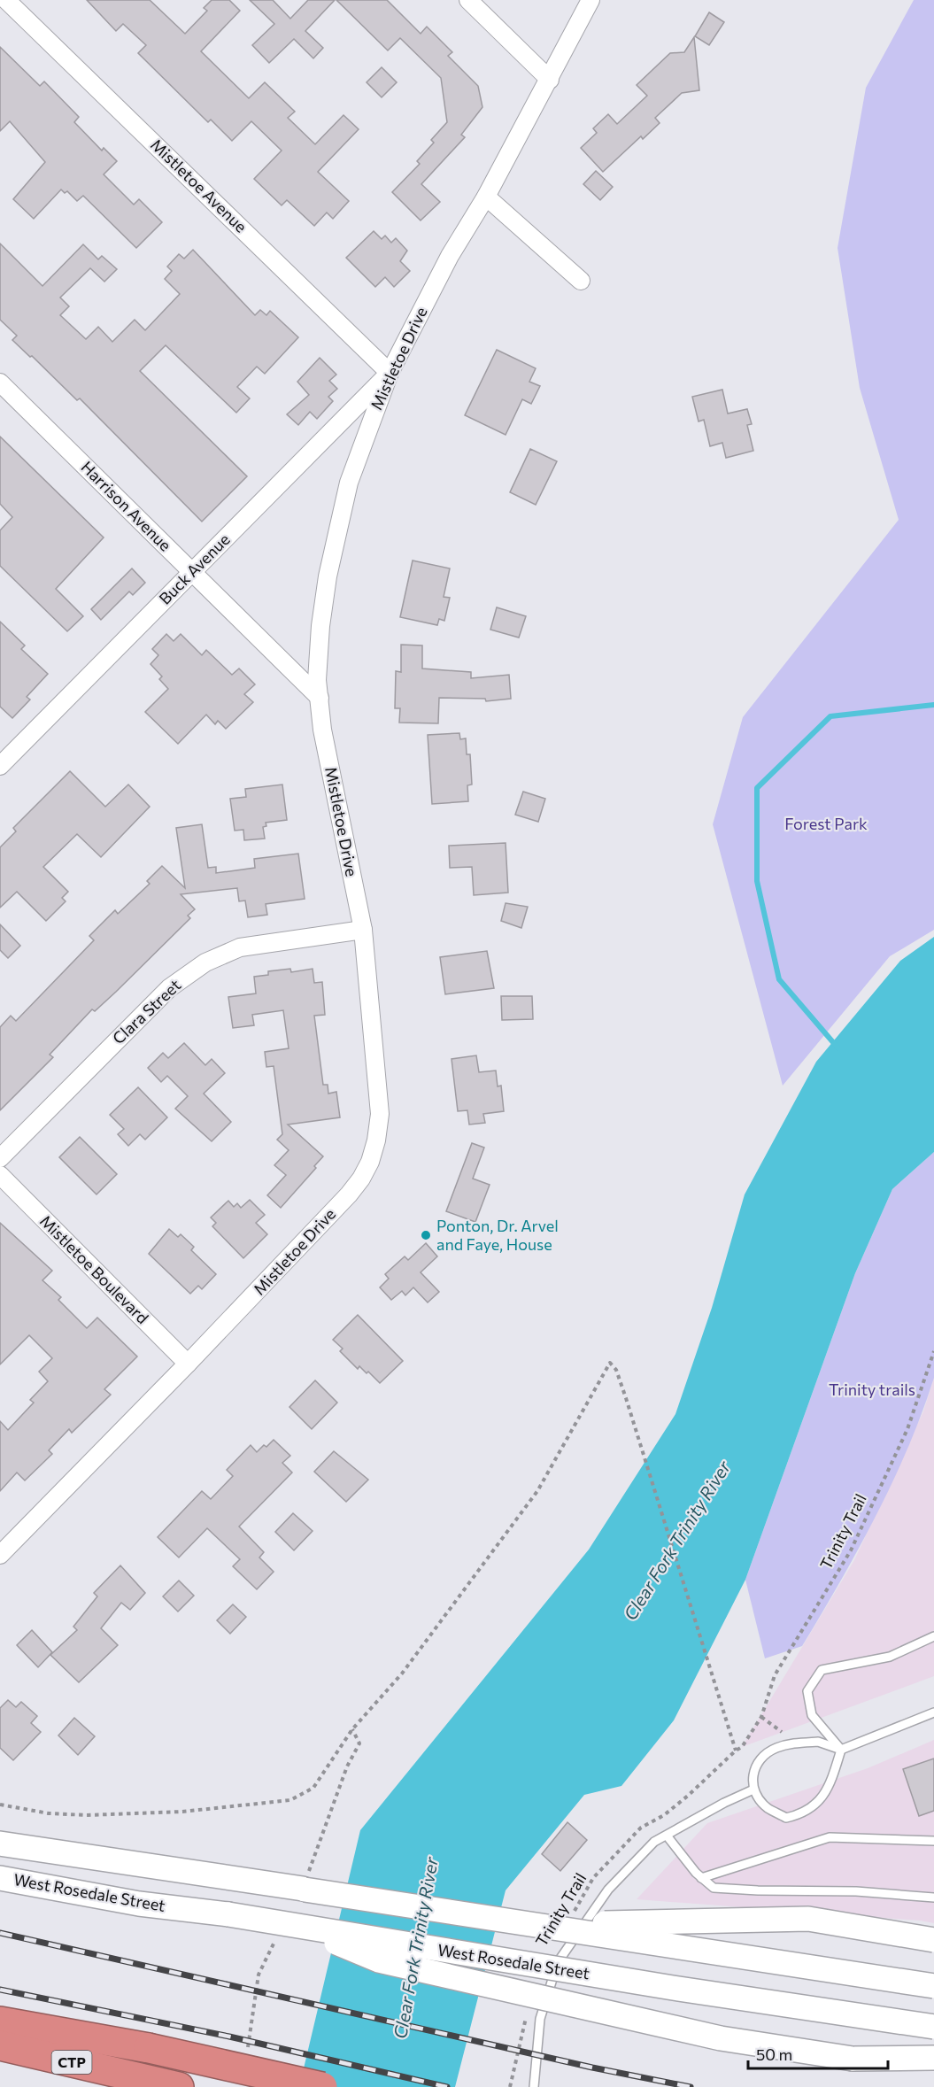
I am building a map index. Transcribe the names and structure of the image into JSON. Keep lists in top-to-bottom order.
{
  "streets": {
    "highway": ["CTP"],
    "main road": ["West Rosedale Street"],
    "street": [
      "Mistletoe Avenue",
      "Mistletoe Drive",
      "Harrison Avenue",
      "Buck Avenue",
      "Clara Street",
      "Mistletoe Boulevard"
    ],
    "path": ["Trinity Trail"]
  },
  "crossings": [
    ["Mistletoe Avenue", "Mistletoe Drive"],
    ["Mistletoe Avenue", "Buck Avenue"],
    ["Mistletoe Drive", "Harrison Avenue"],
    ["Mistletoe Drive", "Buck Avenue"],
    ["Mistletoe Drive", "Clara Street"],
    ["Mistletoe Drive", "Mistletoe Boulevard"],
    ["Harrison Avenue", "Buck Avenue"]
  ],
  "water": ["Clear Fork Trinity River"],
  "parks": ["Forest Park", "Trinity trails"],
  "places": ["Ponton, Dr. Arvel and Faye, House"],
  "scale_bar": "50 m"
}
